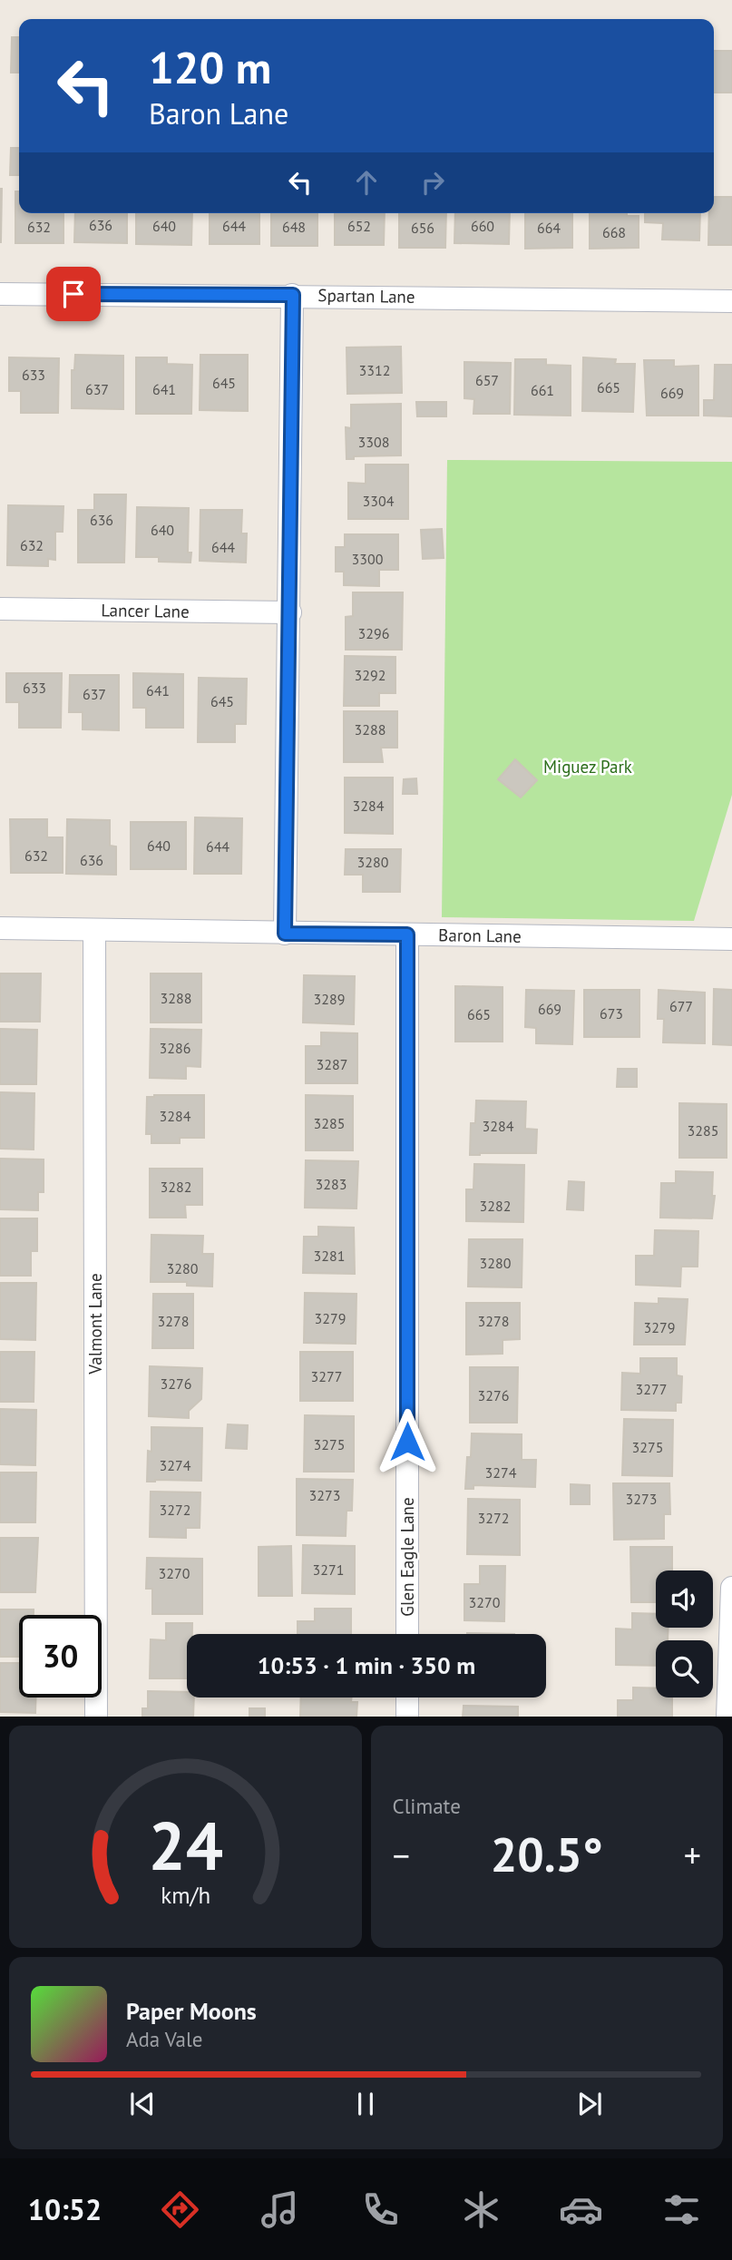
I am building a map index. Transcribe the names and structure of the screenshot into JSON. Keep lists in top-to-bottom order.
{
  "streets": {
    "street": [
      "Spartan Lane",
      "Lancer Lane",
      "Baron Lane",
      "Valmont Lane",
      "Glen Eagle Lane"
    ]
  },
  "crossings": [
    ["Baron Lane", "Valmont Lane"],
    ["Baron Lane", "Glen Eagle Lane"]
  ],
  "parks": ["Miguez Park"],
  "house_numbers": [
    "636",
    "640",
    "644",
    "652",
    "660",
    "632",
    "648",
    "656",
    "664",
    "668",
    "3312",
    "633",
    "657",
    "645",
    "665",
    "637",
    "641",
    "661",
    "669",
    "3308",
    "3304",
    "636",
    "640",
    "632",
    "644",
    "3300",
    "3296",
    "3292",
    "633",
    "641",
    "637",
    "645",
    "3288",
    "3284",
    "640",
    "644",
    "632",
    "636",
    "3280",
    "3288",
    "3289",
    "677",
    "669",
    "673",
    "665",
    "3286",
    "3287",
    "3284",
    "3285",
    "3284",
    "3285",
    "3283",
    "3282",
    "3282",
    "3281",
    "3280",
    "3280",
    "3279",
    "3278",
    "3278",
    "3279",
    "3277",
    "3276",
    "3277",
    "3276",
    "3275",
    "3275",
    "3274",
    "3274",
    "3273",
    "3273",
    "3272",
    "3272",
    "3271",
    "3270",
    "3270"
  ],
  "page": {
    "turn": ["120 m", "Baron Lane"],
    "limit": "30",
    "trip": "10:53 · 1 min · 350 m",
    "tile": "Climate",
    "heat": ["−", "20.5°", "+"],
    "song": ["Paper Moons", "Ada Vale"],
    "tabs": "10:52",
    "gauge": ["24", "km/h"]
  }
}
